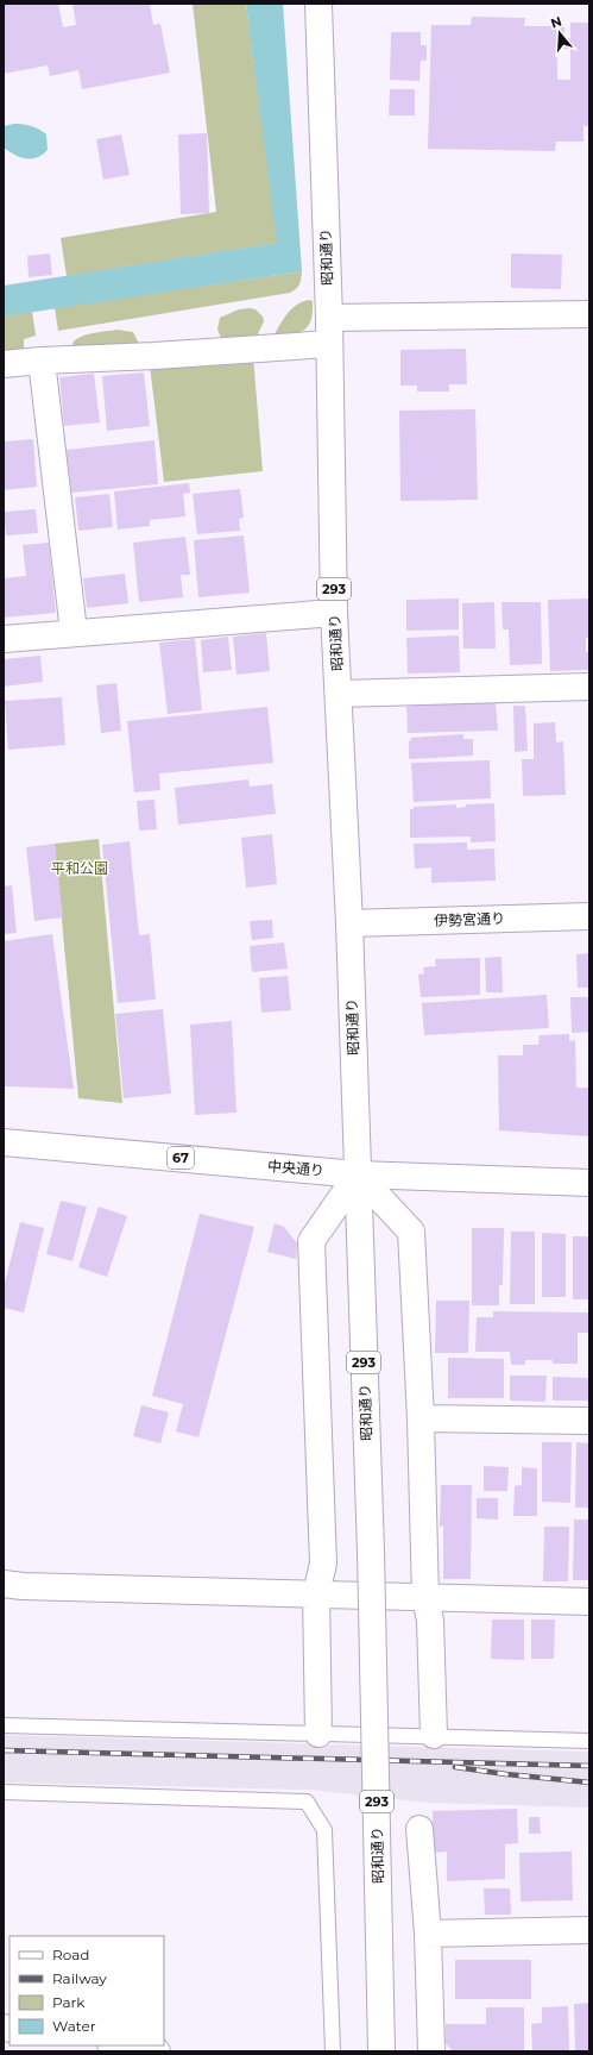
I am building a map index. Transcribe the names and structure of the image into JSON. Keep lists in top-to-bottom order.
{
  "streets": {
    "main road": [
      "昭和通り",
      "293",
      "伊勢宮通り",
      "67",
      "中央通り"
    ]
  },
  "crossings": [
    ["昭和通り", "伊勢宮通り"],
    ["昭和通り", "中央通り"]
  ],
  "parks": ["平和公園"],
  "legend": [
    "Road",
    "Railway",
    "Park",
    "Water"
  ],
  "north": "top"
}
